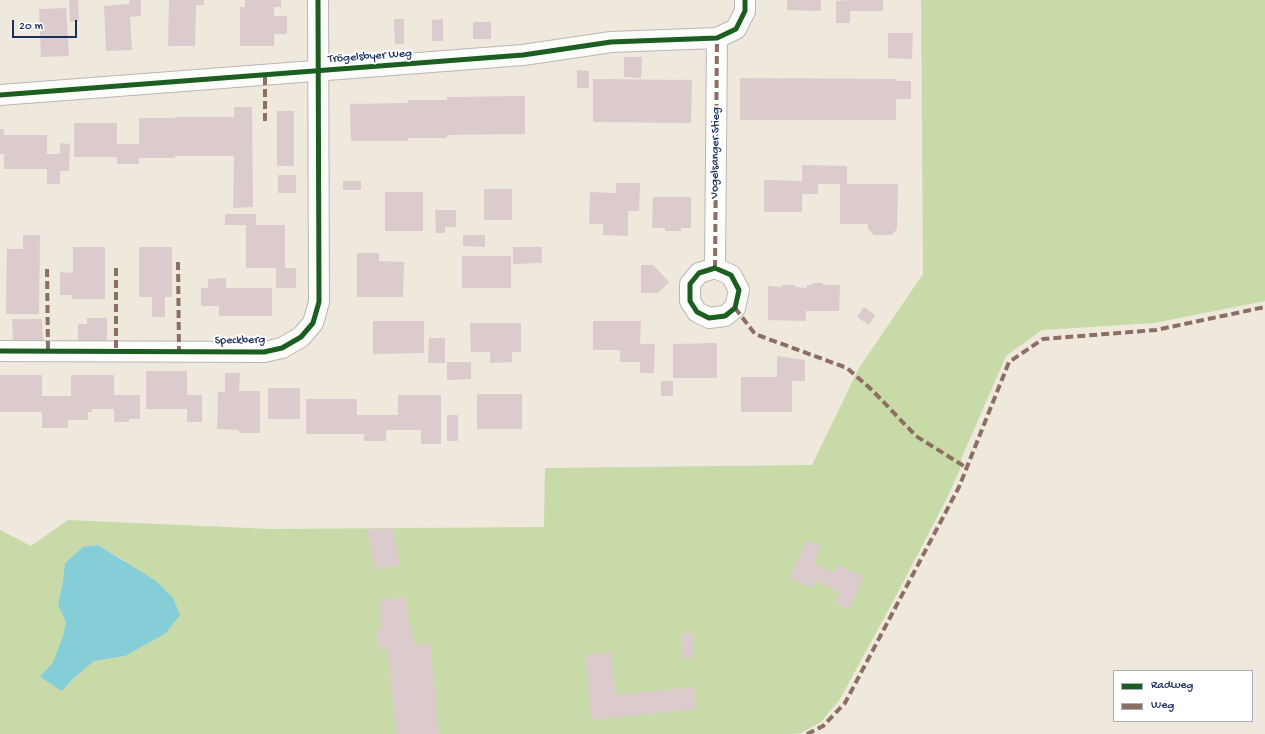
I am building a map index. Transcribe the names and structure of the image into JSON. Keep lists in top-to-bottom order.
{
  "streets": {
    "street": ["Trögelsbyer Weg", "Vogelsanger Stieg", "Speckberg"]
  },
  "crossings": [
    ["Trögelsbyer Weg", "Vogelsanger Stieg"],
    ["Trögelsbyer Weg", "Speckberg"]
  ],
  "legend": ["Radweg", "Weg"],
  "scale_bar": "20 m"
}
